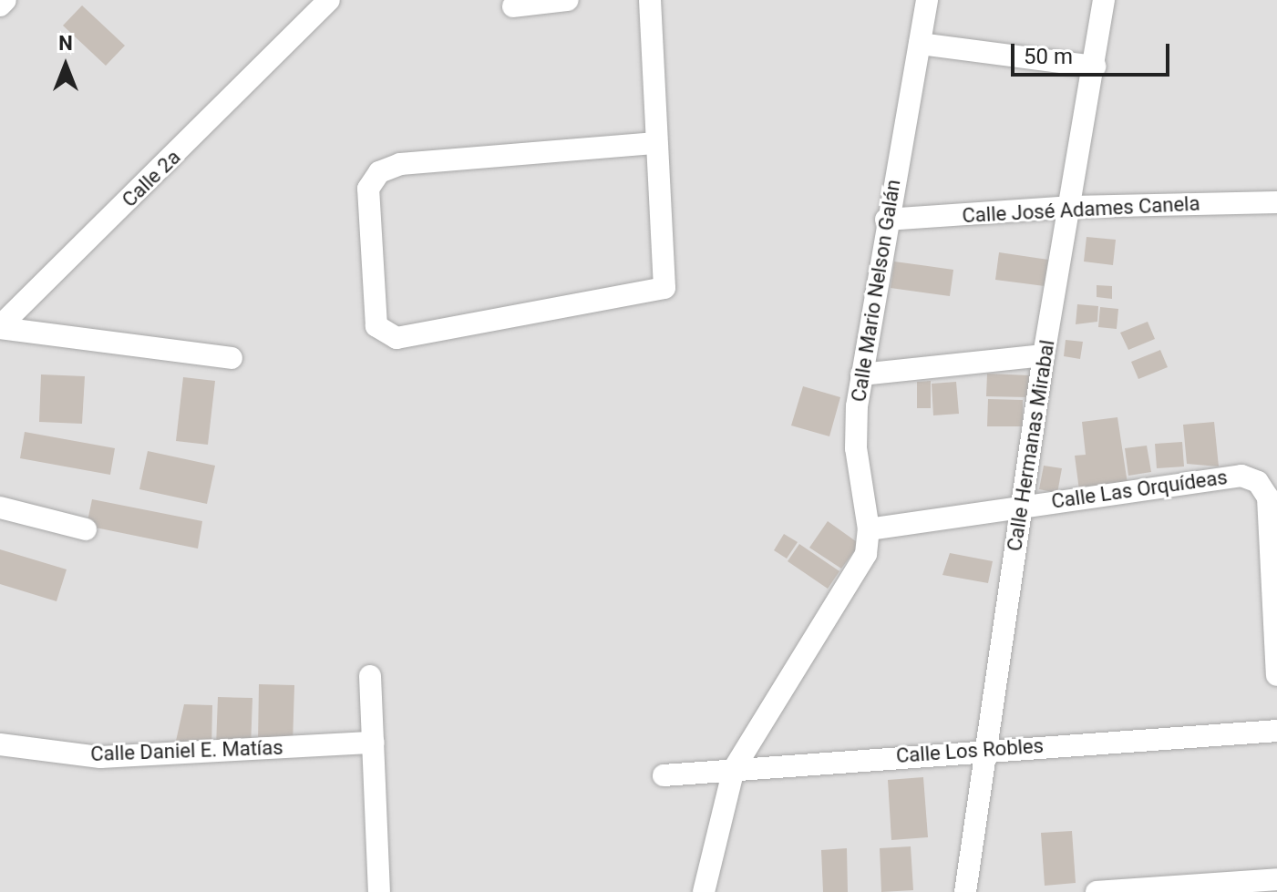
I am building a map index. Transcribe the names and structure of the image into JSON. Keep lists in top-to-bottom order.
{
  "streets": {
    "street": [
      "Calle 2a",
      "Calle José Adames Canela",
      "Calle Mario Nelson Galán",
      "Calle Hermanas Mirabal",
      "Calle Las Orquídeas",
      "Calle Daniel E. Matías",
      "Calle Los Robles"
    ]
  },
  "crossings": [
    ["Calle José Adames Canela", "Calle Mario Nelson Galán"],
    ["Calle José Adames Canela", "Calle Hermanas Mirabal"],
    ["Calle Mario Nelson Galán", "Calle Las Orquídeas"],
    ["Calle Mario Nelson Galán", "Calle Los Robles"],
    ["Calle Hermanas Mirabal", "Calle Las Orquídeas"],
    ["Calle Hermanas Mirabal", "Calle Los Robles"]
  ],
  "scale_bar": "50 m",
  "north": "top"
}
